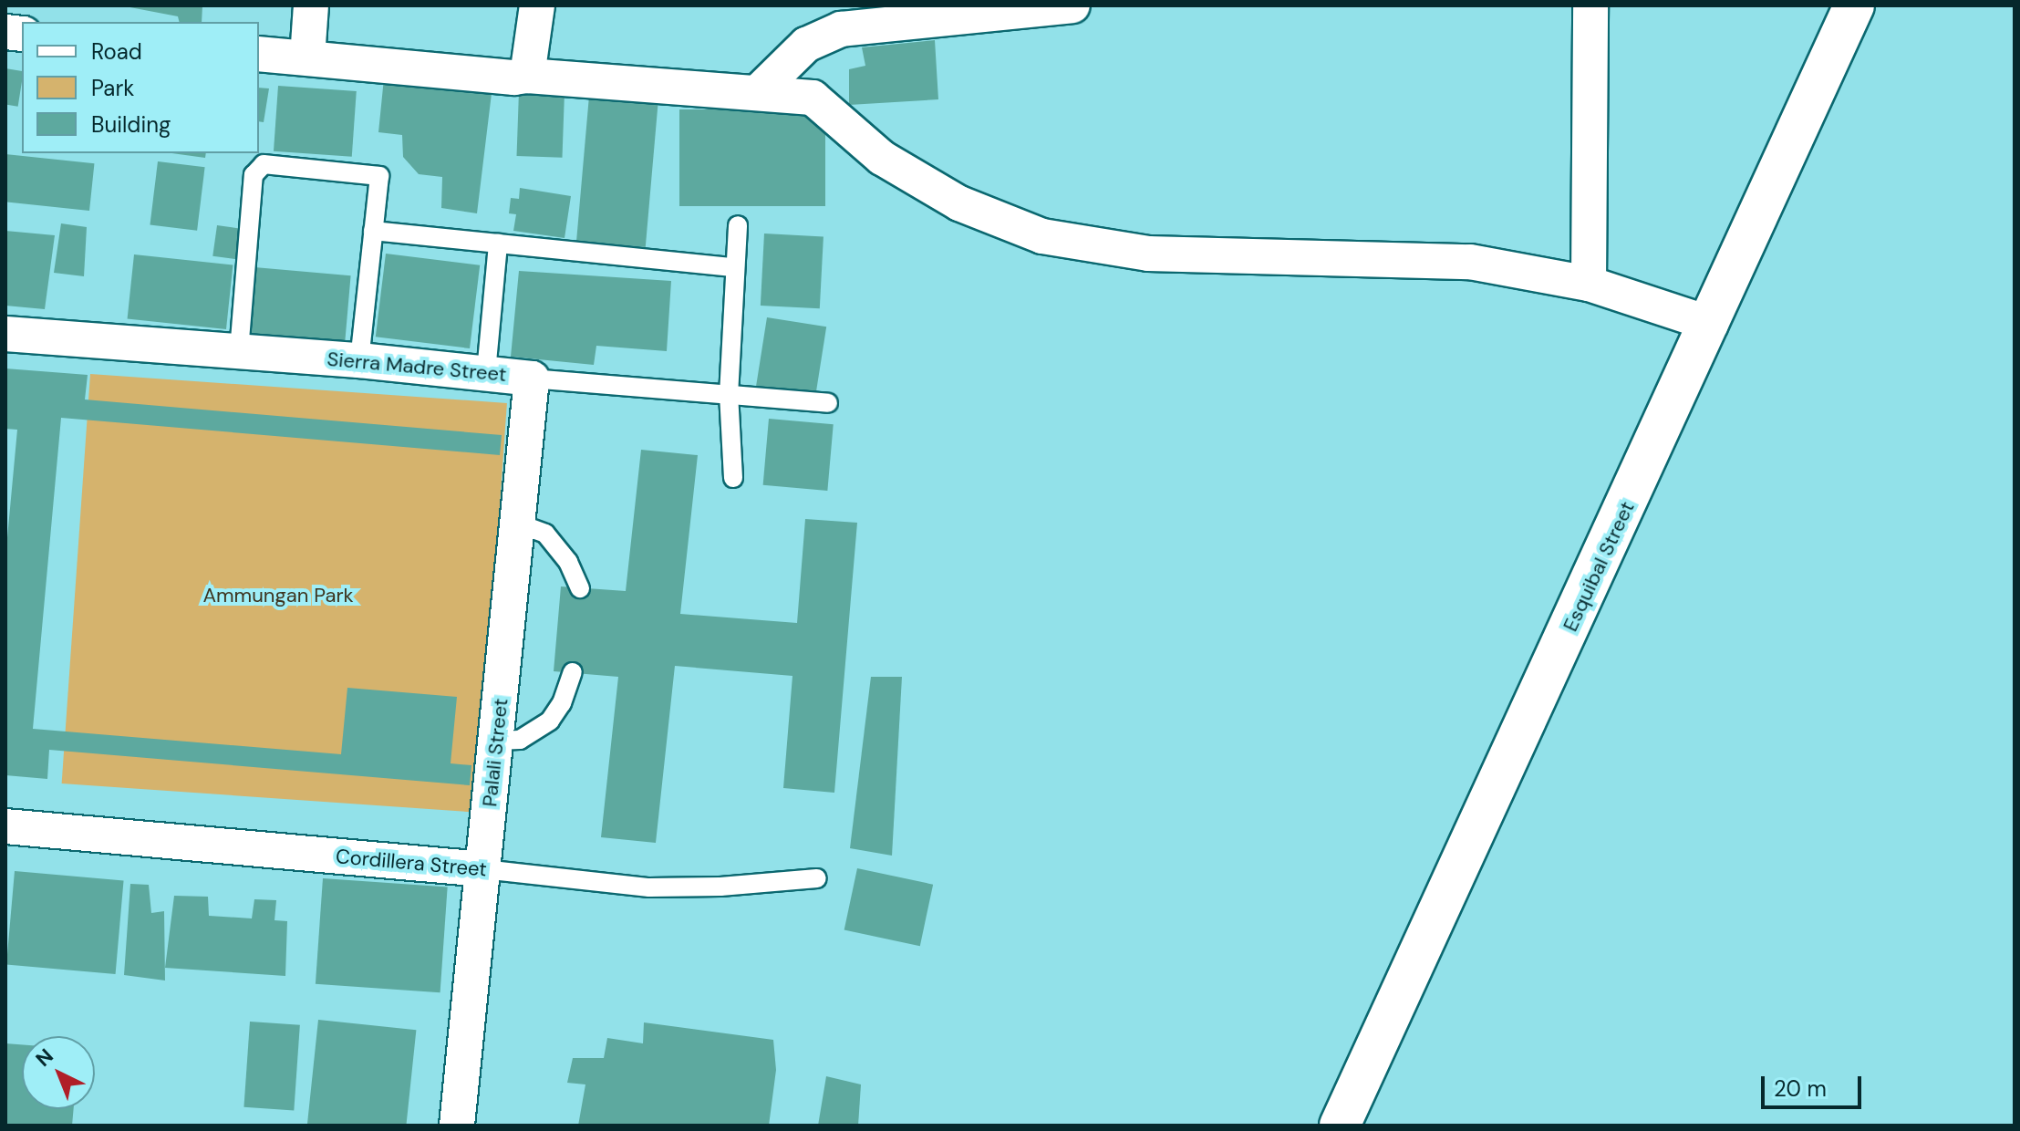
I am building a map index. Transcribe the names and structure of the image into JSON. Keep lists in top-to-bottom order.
{
  "streets": {
    "street": [
      "Sierra Madre Street",
      "Esquibal Street",
      "Palali Street",
      "Cordillera Street"
    ]
  },
  "crossings": [
    ["Sierra Madre Street", "Palali Street"],
    ["Palali Street", "Cordillera Street"]
  ],
  "parks": ["Ammungan Park"],
  "legend": ["Road", "Park", "Building"],
  "scale_bar": "20 m",
  "north": "top left"
}
